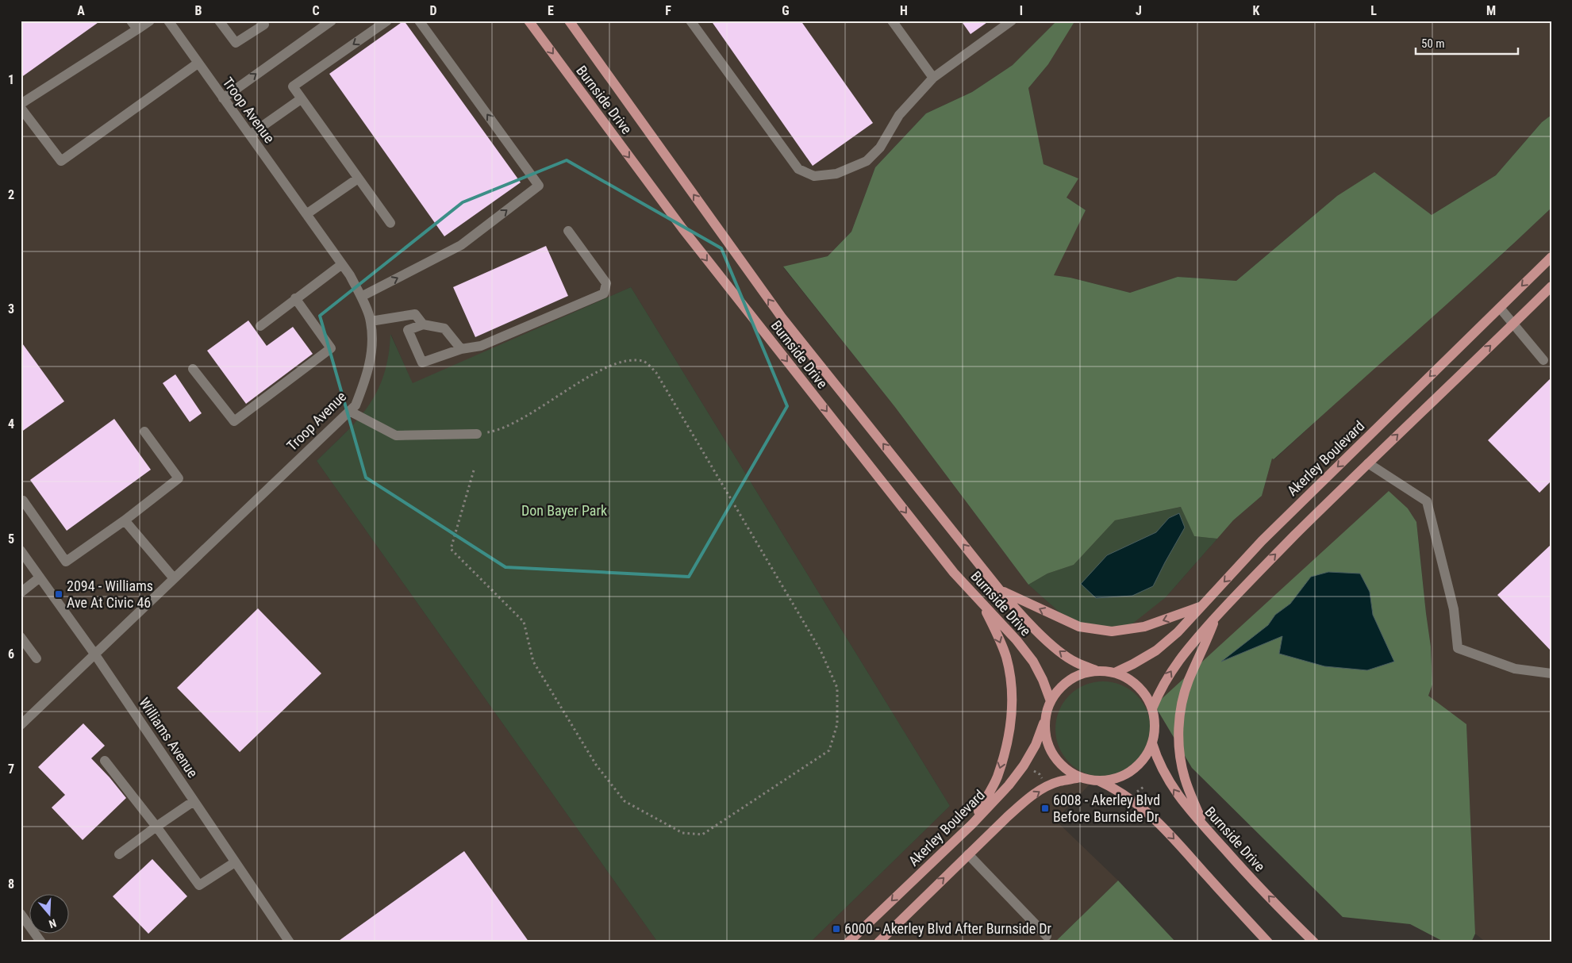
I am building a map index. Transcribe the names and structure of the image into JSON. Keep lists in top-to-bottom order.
{
  "streets": {
    "main road": ["Burnside Drive", "Akerley Boulevard"],
    "street": ["Troop Avenue", "Williams Avenue"]
  },
  "crossings": [
    ["Burnside Drive", "Akerley Boulevard"],
    ["Troop Avenue", "Williams Avenue"]
  ],
  "parks": ["Don Bayer Park"],
  "places": {
    "transit": ["2094 - Williams Ave At Civic 46", "6008 - Akerley Blvd Before Burnside Dr", "6000 - Akerley Blvd After Burnside Dr"]
  },
  "scale_bar": "50 m",
  "north": "bottom",
  "grid": {
    "columns": [
      "A",
      "B",
      "C",
      "D",
      "E",
      "F",
      "G",
      "H",
      "I",
      "J",
      "K",
      "L",
      "M"
    ],
    "rows": [
      "1",
      "2",
      "3",
      "4",
      "5",
      "6",
      "7",
      "8"
    ]
  }
}
